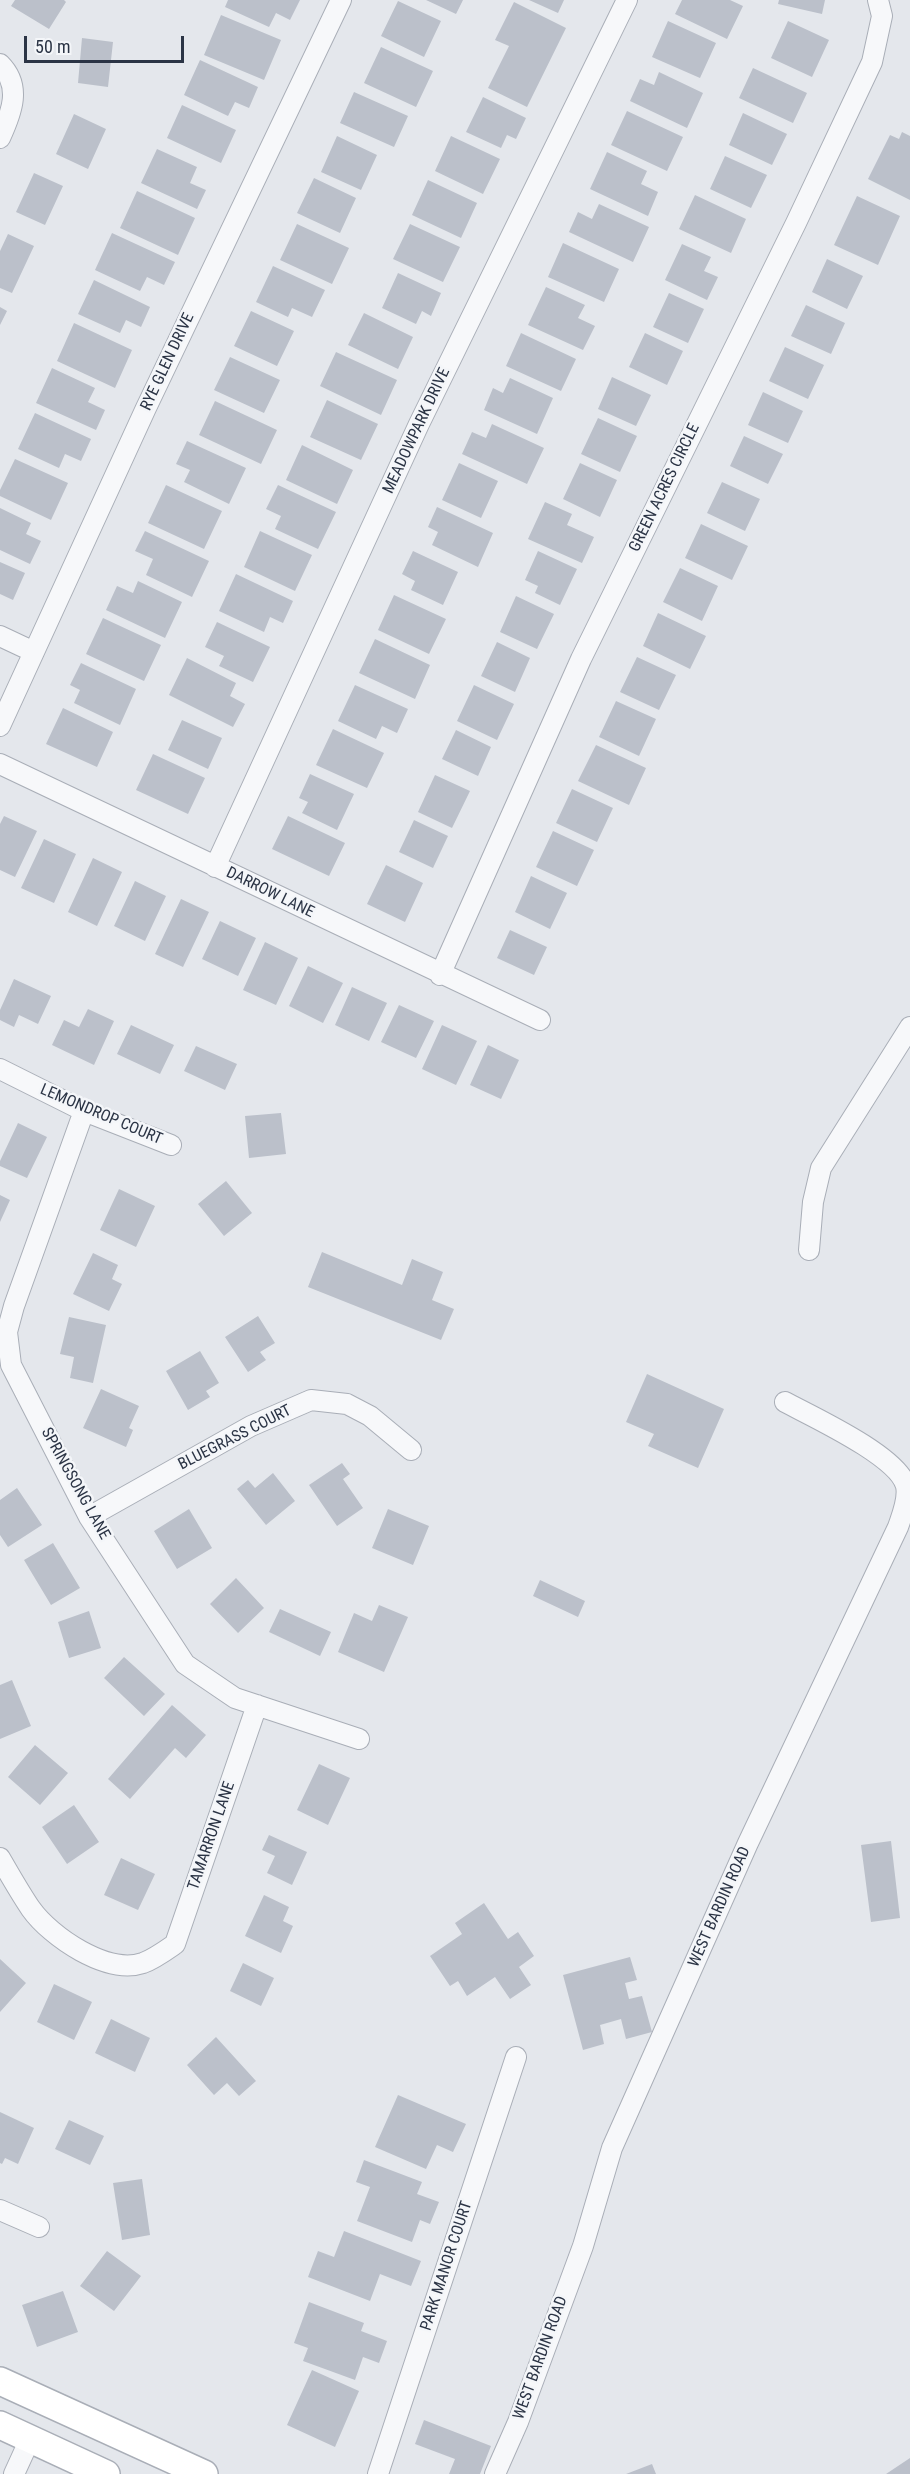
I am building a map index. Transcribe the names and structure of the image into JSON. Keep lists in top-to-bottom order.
{
  "streets": {
    "street": [
      "RYE GLEN DRIVE",
      "MEADOWPARK DRIVE",
      "GREEN ACRES CIRCLE",
      "DARROW LANE",
      "LEMONDROP COURT",
      "BLUEGRASS COURT",
      "SPRINGSONG LANE",
      "TAMARRON LANE",
      "WEST BARDIN ROAD",
      "PARK MANOR COURT"
    ]
  },
  "crossings": [
    ["MEADOWPARK DRIVE", "DARROW LANE"],
    ["GREEN ACRES CIRCLE", "DARROW LANE"],
    ["LEMONDROP COURT", "SPRINGSONG LANE"],
    ["BLUEGRASS COURT", "SPRINGSONG LANE"],
    ["SPRINGSONG LANE", "TAMARRON LANE"]
  ],
  "scale_bar": "50 m"
}
